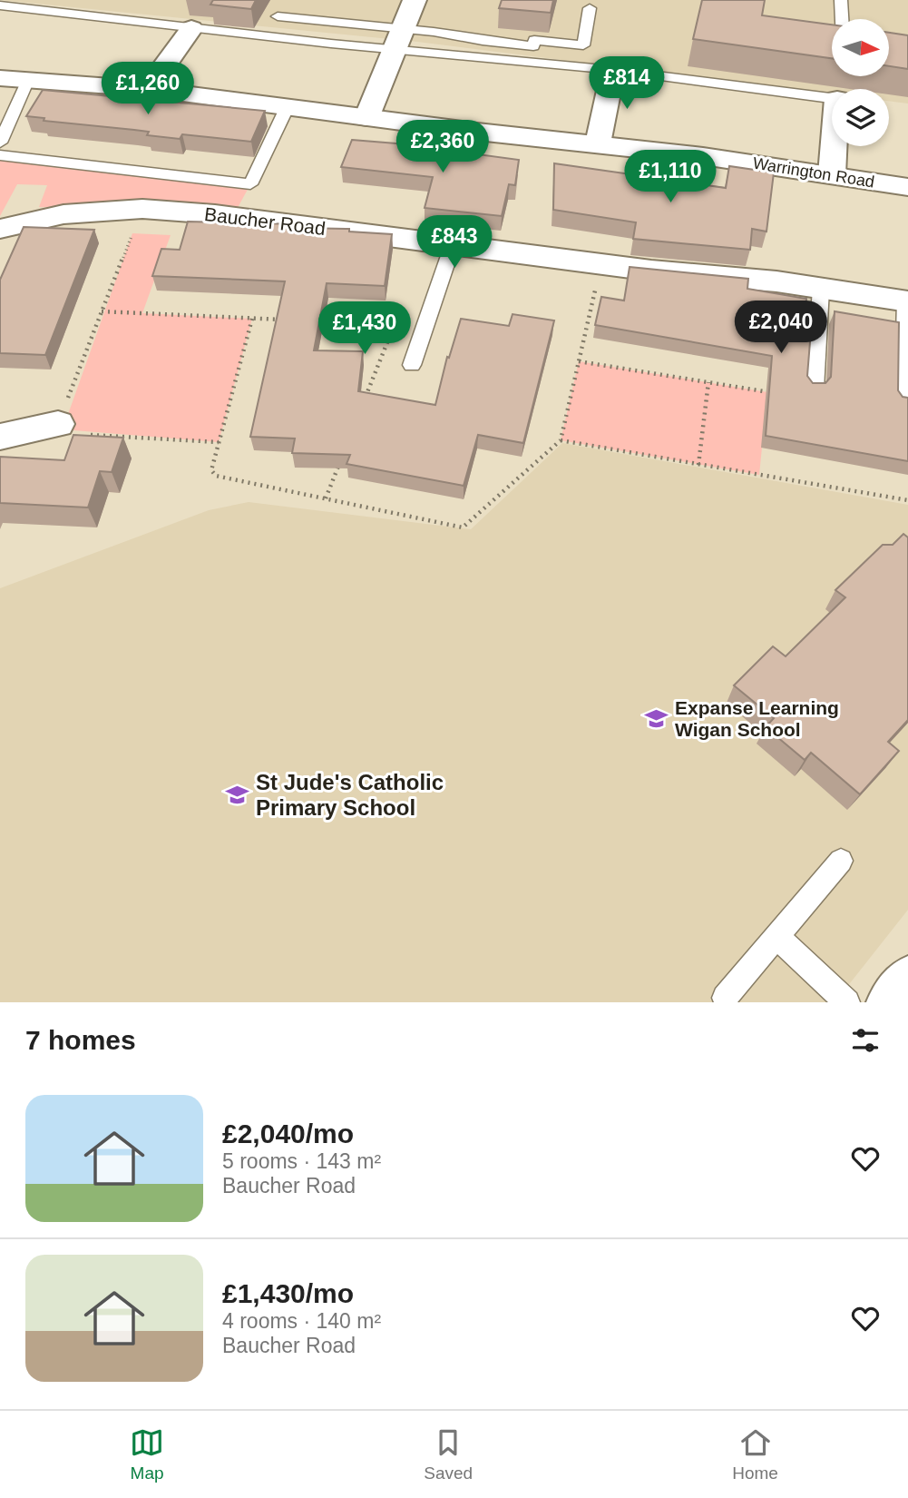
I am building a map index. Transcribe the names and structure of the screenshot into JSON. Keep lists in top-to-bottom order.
{
  "streets": {
    "street": ["Warrington Road", "Baucher Road"]
  },
  "places": {
    "school or university": ["Expanse Learning Wigan School", "St Jude's Catholic Primary School"]
  },
  "north": "right",
  "page": {
    "price": [
      "£814",
      "£1,260",
      "£2,360",
      "£1,110",
      "£843",
      "£2,040",
      "£1,430"
    ],
    "heading": "7 homes",
    "list": [
      {
        "name": "£2,040/mo",
        "note": "5 rooms · 143 m² · Baucher Road"
      },
      {
        "name": "£1,430/mo",
        "note": "4 rooms · 140 m² · Baucher Road"
      }
    ],
    "tabs": ["Map", "Saved", "Home"]
  }
}
